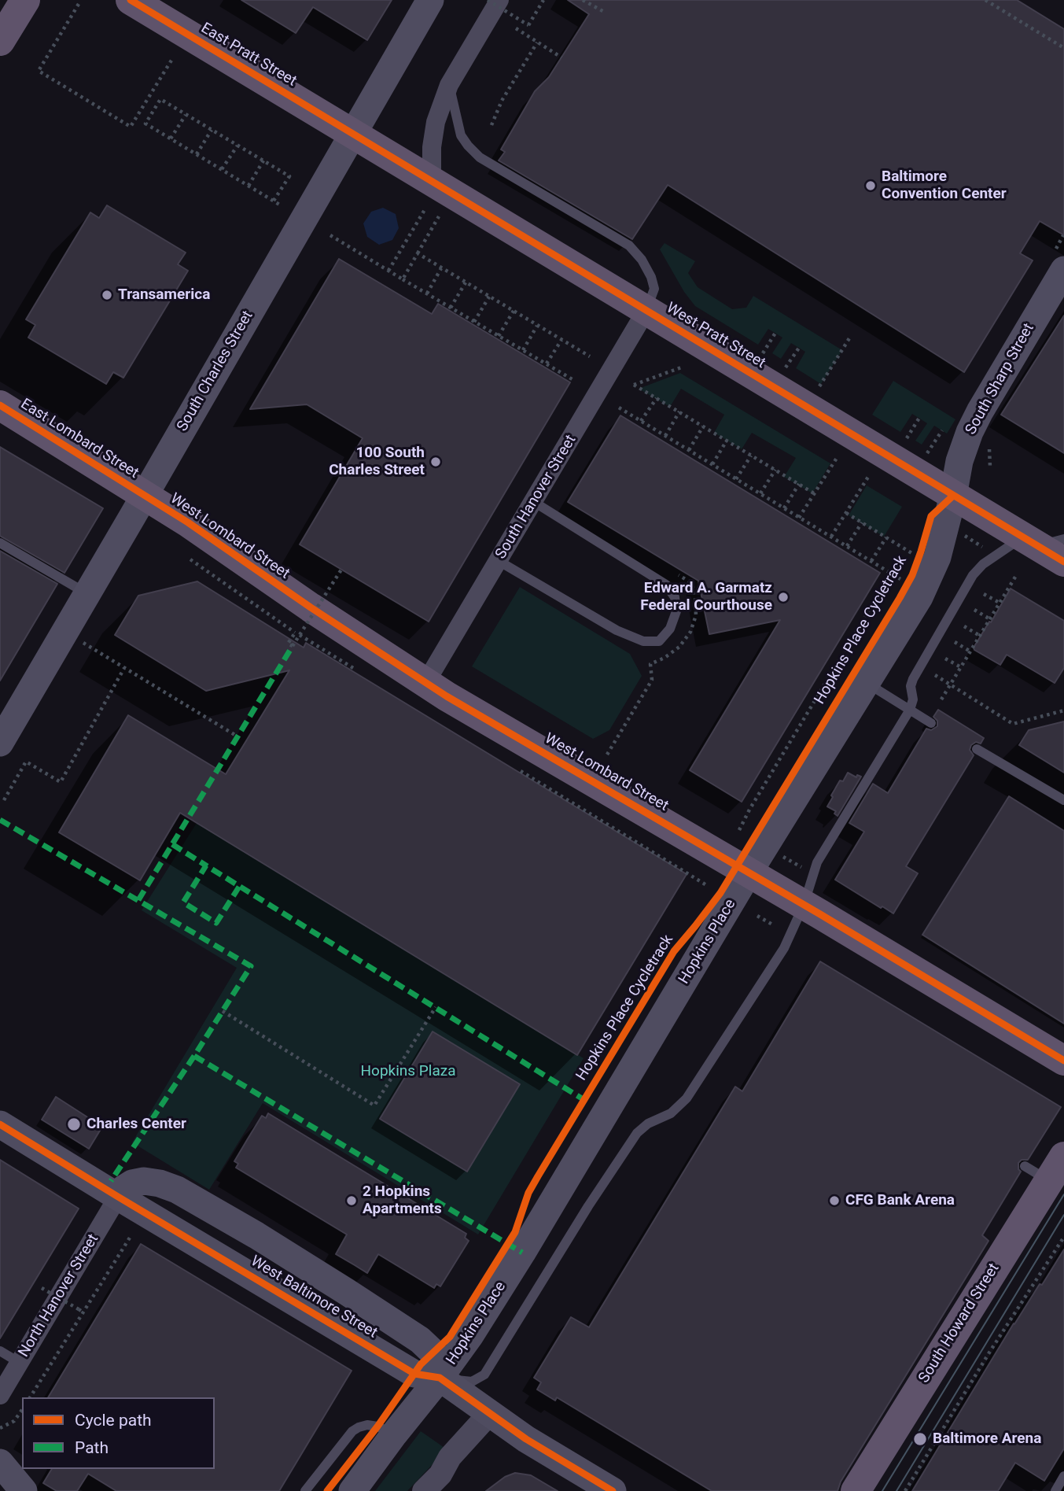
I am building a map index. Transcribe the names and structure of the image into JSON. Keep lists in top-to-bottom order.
{
  "streets": {
    "main road": [
      "East Pratt Street",
      "West Pratt Street",
      "South Charles Street",
      "South Sharp Street",
      "East Lombard Street",
      "West Lombard Street",
      "Hopkins Place",
      "West Baltimore Street",
      "South Howard Street"
    ],
    "street": ["South Hanover Street", "North Hanover Street"],
    "cycle path": ["Hopkins Place Cycletrack"]
  },
  "crossings": [
    ["East Pratt Street", "West Pratt Street"],
    ["East Pratt Street", "South Charles Street"],
    ["West Pratt Street", "South Charles Street"],
    ["West Pratt Street", "South Sharp Street"],
    ["West Pratt Street", "South Hanover Street"],
    ["West Pratt Street", "Hopkins Place"],
    ["South Charles Street", "East Lombard Street"],
    ["South Charles Street", "West Lombard Street"],
    ["South Sharp Street", "Hopkins Place"],
    ["East Lombard Street", "West Lombard Street"],
    ["South Hanover Street", "West Lombard Street"],
    ["West Lombard Street", "Hopkins Place"],
    ["Hopkins Place", "West Baltimore Street"],
    ["North Hanover Street", "West Baltimore Street"]
  ],
  "parks": ["Hopkins Plaza"],
  "places": [
    "Baltimore Convention Center",
    "Transamerica",
    "100 South Charles Street",
    "Edward A. Garmatz Federal Courthouse",
    "Charles Center",
    "2 Hopkins Apartments",
    "CFG Bank Arena",
    "Baltimore Arena"
  ],
  "legend": ["Cycle path", "Path"]
}
